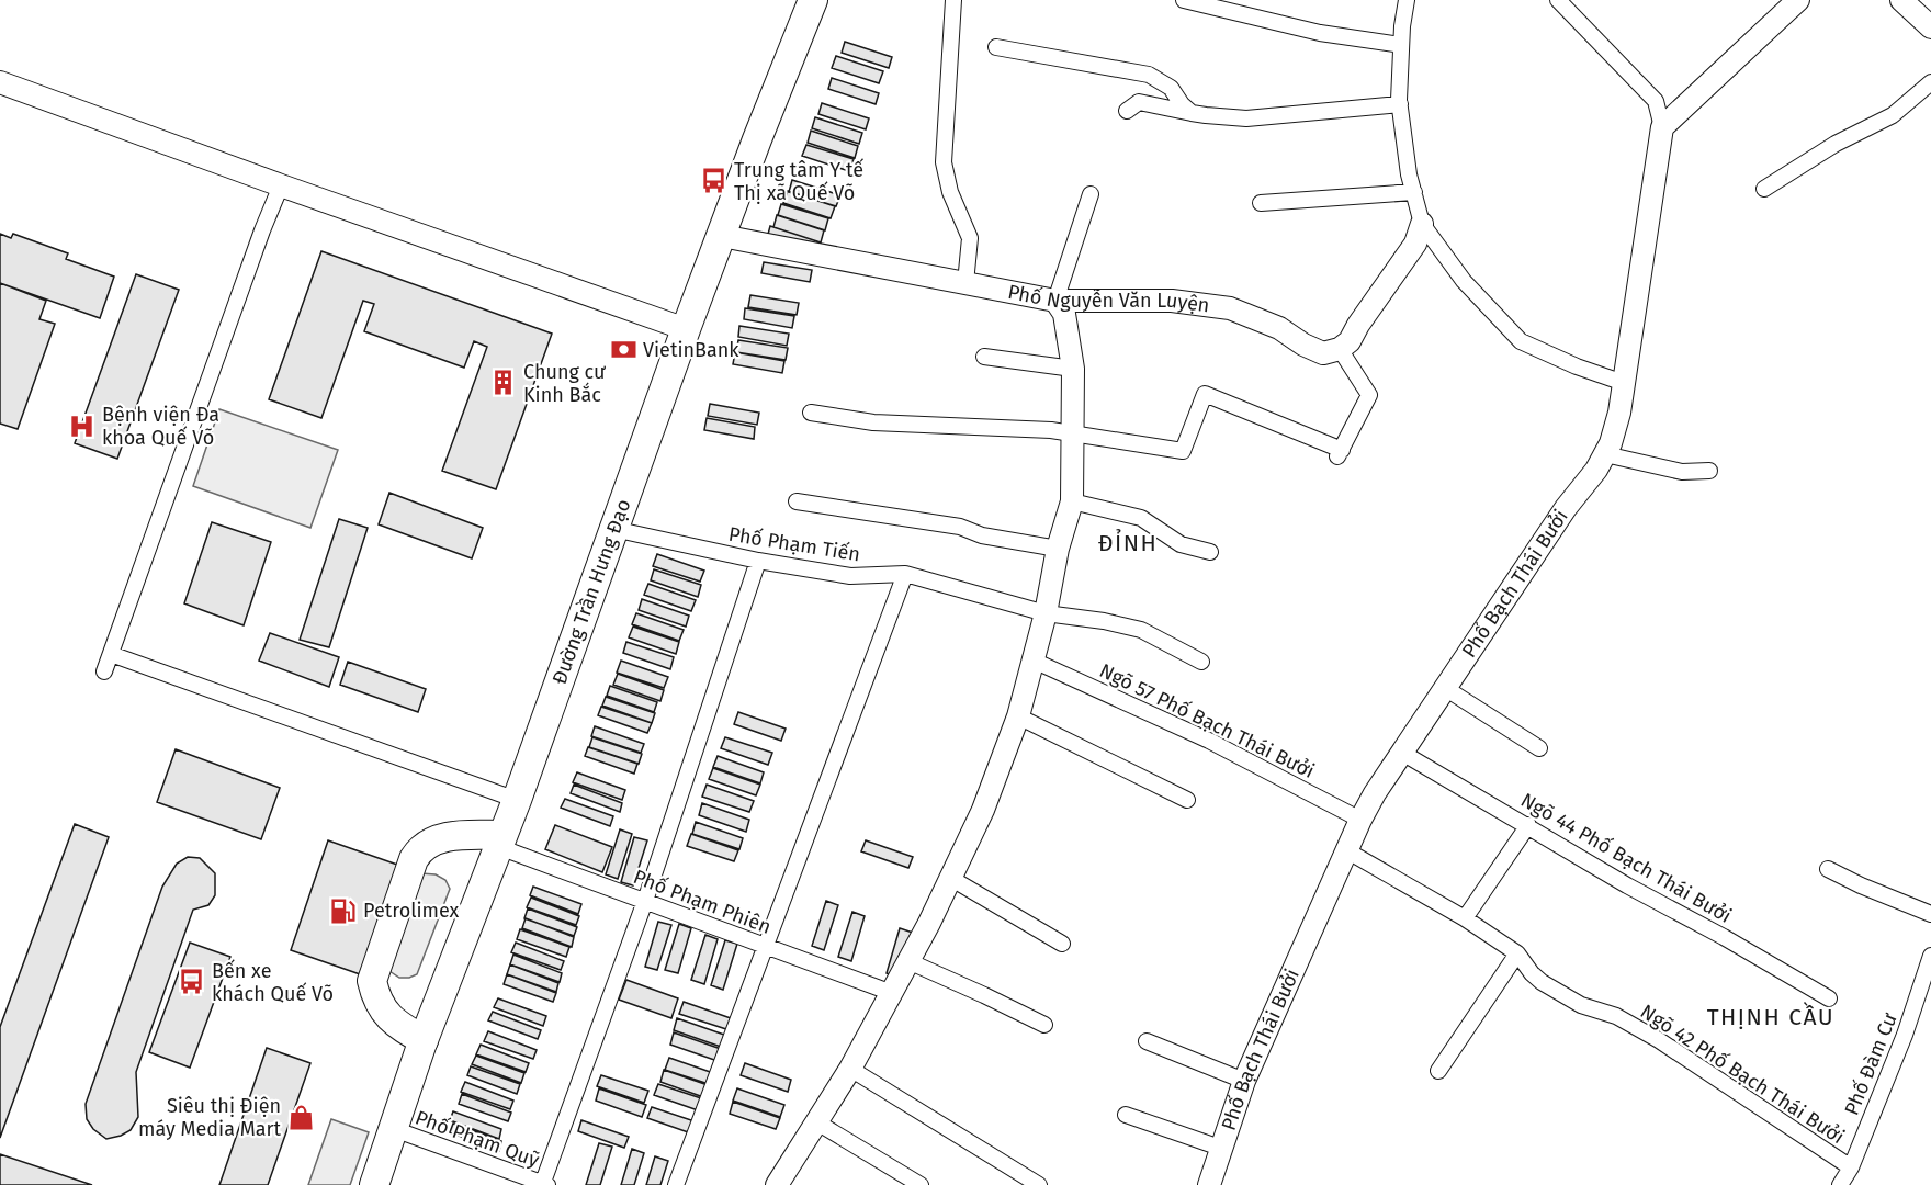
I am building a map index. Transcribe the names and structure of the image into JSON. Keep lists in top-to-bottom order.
{
  "streets": {
    "highway": ["Đường Trần Hưng Đạo"],
    "street": [
      "Phố Nguyễn Văn Luyện",
      "Phố Phạm Tiến",
      "Phố Bạch Thái Bưởi",
      "Ngõ 57 Phố Bạch Thái Bưởi",
      "Ngõ 44 Phố Bạch Thái Bưởi",
      "Phố Phạm Phiên",
      "Phố Đàm Cư",
      "Ngõ 42 Phố Bạch Thái Bưởi",
      "Phố Phạm Quỹ"
    ]
  },
  "crossings": [
    ["Phố Nguyễn Văn Luyện", "Đường Trần Hưng Đạo"],
    ["Phố Phạm Tiến", "Đường Trần Hưng Đạo"],
    ["Phố Bạch Thái Bưởi", "Ngõ 57 Phố Bạch Thái Bưởi"],
    ["Phố Bạch Thái Bưởi", "Ngõ 44 Phố Bạch Thái Bưởi"],
    ["Phố Bạch Thái Bưởi", "Ngõ 42 Phố Bạch Thái Bưởi"],
    ["Đường Trần Hưng Đạo", "Phố Phạm Phiên"],
    ["Đường Trần Hưng Đạo", "Phố Phạm Quỹ"],
    ["Phố Đàm Cư", "Ngõ 42 Phố Bạch Thái Bưởi"]
  ],
  "districts": ["ĐỈNH", "THỊNH CẦU"],
  "places": {
    "bus stop": ["Trung tâm Y tế Thị xã Quế Võ", "Bến xe khách Quế Võ"],
    "bank": ["VietinBank"],
    "building": ["Chung cư Kinh Bắc"],
    "hospital": ["Bệnh viện Đa khoa Quế Võ"],
    "fuel station": ["Petrolimex"],
    "shop": ["Siêu thị Điện máy Media Mart"]
  }
}
